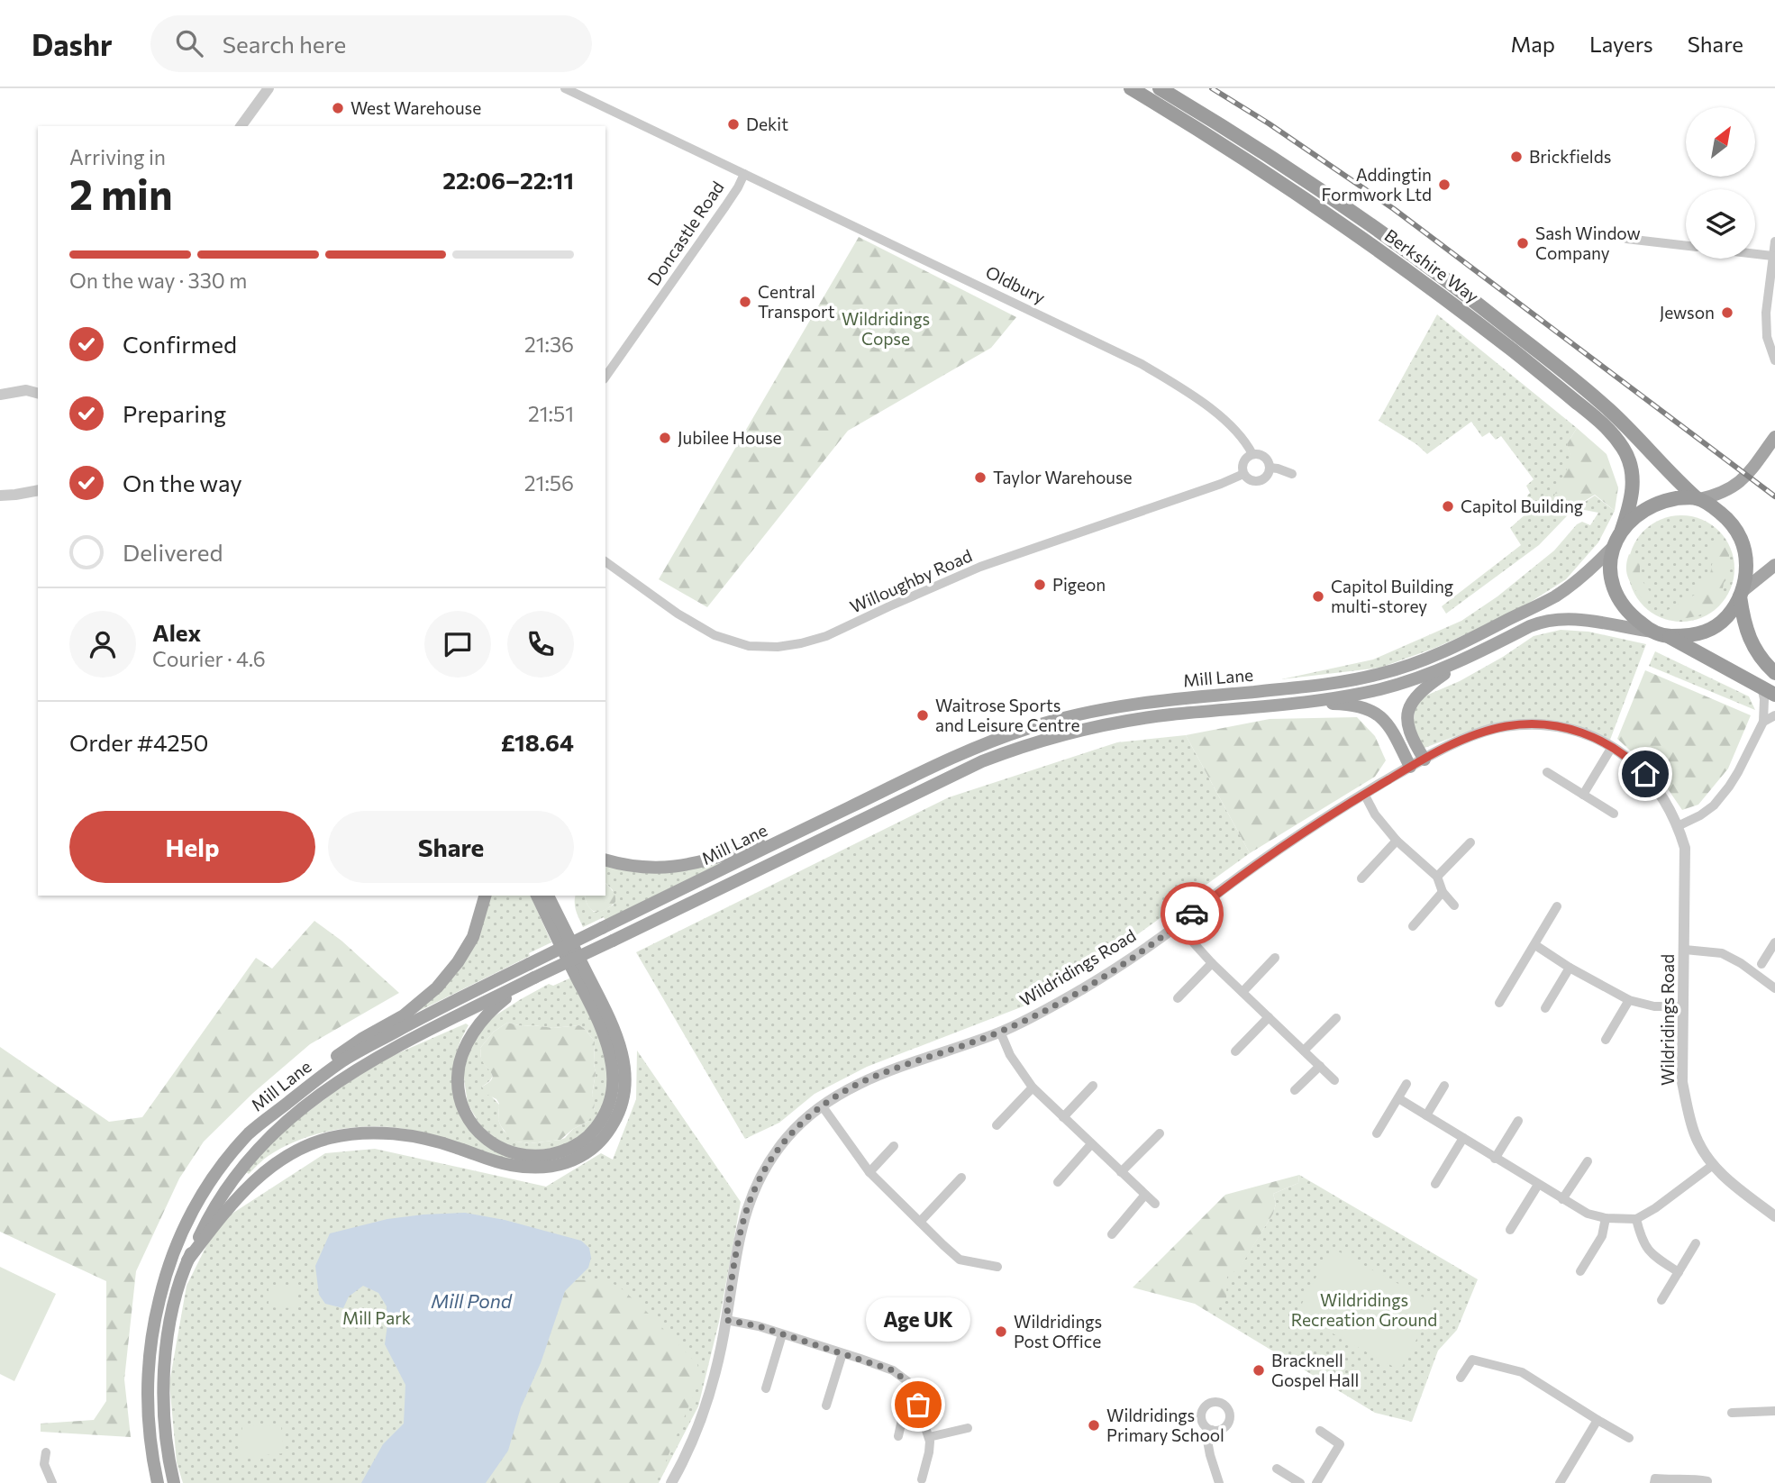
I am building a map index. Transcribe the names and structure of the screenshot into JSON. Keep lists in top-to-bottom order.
{
  "streets": {
    "highway": ["Berkshire Way"],
    "main road": ["Mill Lane"],
    "street": [
      "Doncastle Road",
      "Oldbury",
      "Willoughby Road",
      "Wildridings Road"
    ]
  },
  "crossings": [
    ["Doncastle Road", "Oldbury"],
    ["Berkshire Way", "Mill Lane"],
    ["Oldbury", "Willoughby Road"]
  ],
  "water": ["Mill Pond"],
  "parks": ["Wildridings Copse", "Wildridings Recreation Ground", "Mill Park"],
  "places": [
    "West Warehouse",
    "Dekit",
    "Brickfields",
    "Addingtin Formwork Ltd",
    "Sash Window Company",
    "Central Transport",
    "Jewson",
    "Jubilee House",
    "Taylor Warehouse",
    "Capitol Building",
    "Pigeon",
    "Capitol Building multi-storey",
    "Waitrose Sports and Leisure Centre",
    "Wildridings Post Office",
    "Bracknell Gospel Hall",
    "Age UK",
    "Wildridings Primary School"
  ],
  "north": "top right",
  "page": {
    "header": "Dashr",
    "search": "Search here",
    "nav": ["Map", "Layers", "Share"],
    "heading": ["2 min", "Arriving in", "22:06–22:11"],
    "panel": [
      "Alex",
      "Courier · 4.6",
      "Order #4250",
      "£18.64"
    ],
    "bar": "On the way · 330 m",
    "list": [
      ["Confirmed", "21:36"],
      ["Preparing", "21:51"],
      ["On the way", "21:56"],
      "Delivered"
    ],
    "buttons": ["Help", "Share"],
    "bubble": "Age UK"
  }
}
